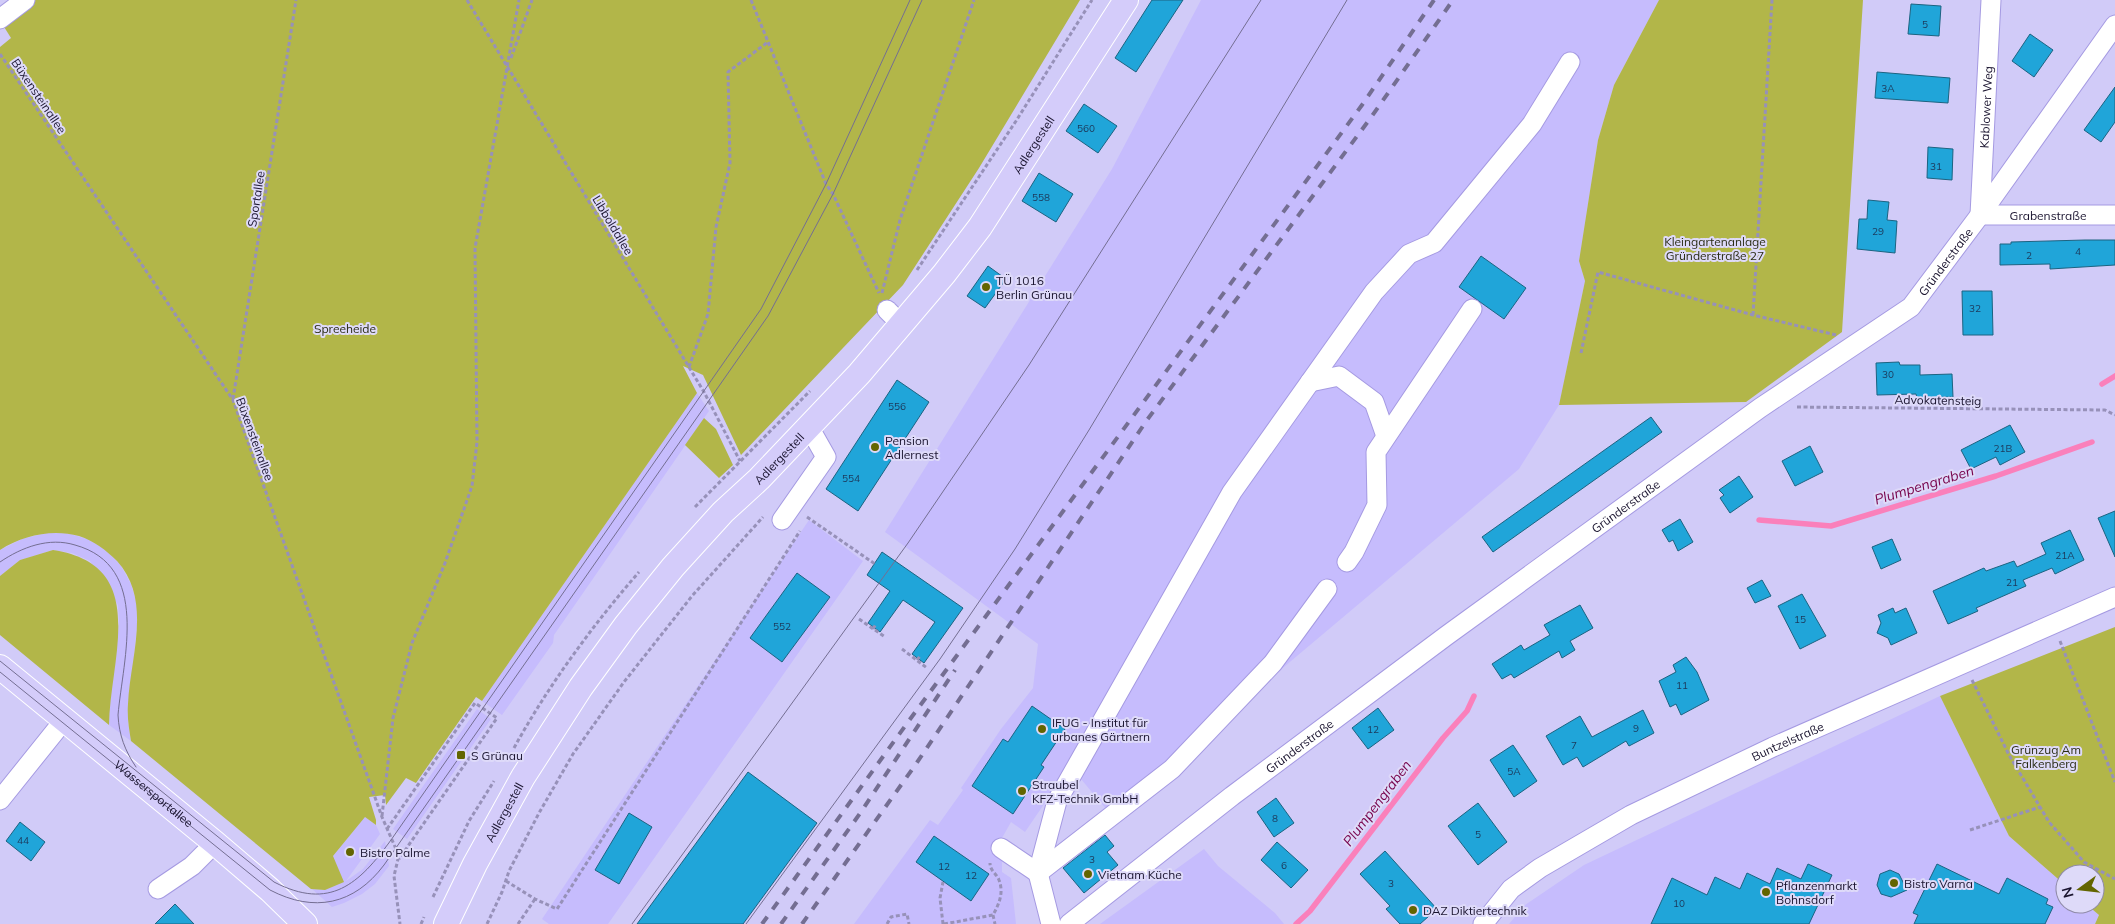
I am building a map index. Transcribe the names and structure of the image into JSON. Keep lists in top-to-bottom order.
{
  "streets": {
    "main road": ["Adlergestell", "Wassersportallee"],
    "street": [
      "Kablower Weg",
      "Grabenstraße",
      "Gründerstraße",
      "Buntzelstraße"
    ],
    "path": [
      "Büxensteinallee",
      "Sportallee",
      "Libboldallee",
      "Advokatensteig"
    ]
  },
  "crossings": [
    ["Büxensteinallee", "Sportallee"],
    ["Kablower Weg", "Grabenstraße"],
    ["Kablower Weg", "Gründerstraße"],
    ["Grabenstraße", "Gründerstraße"]
  ],
  "water": ["Plumpengraben"],
  "parks": ["Kleingartenanlage Gründerstraße 27", "Spreeheide", "Grünzug Am Falkenberg"],
  "places": {
    "other": [
      "TÜ 1016 Berlin Grünau",
      "Pension Adlernest",
      "IFUG - Institut für urbanes Gärtnern",
      "Straubel KFZ-Technik GmbH",
      "Bistro Palme",
      "Vietnam Küche",
      "Bistro Varna",
      "Pflanzenmarkt Bohnsdorf",
      "DAZ Diktiertechnik"
    ],
    "transit": ["S Grünau"]
  },
  "house_numbers": [
    "5",
    "3A",
    "560",
    "31",
    "558",
    "29",
    "4",
    "2",
    "32",
    "30",
    "556",
    "21B",
    "554",
    "21A",
    "21",
    "15",
    "552",
    "11",
    "9",
    "12",
    "7",
    "5A",
    "8",
    "5",
    "44",
    "3",
    "6",
    "12",
    "12",
    "3",
    "10"
  ],
  "north": "left"
}
